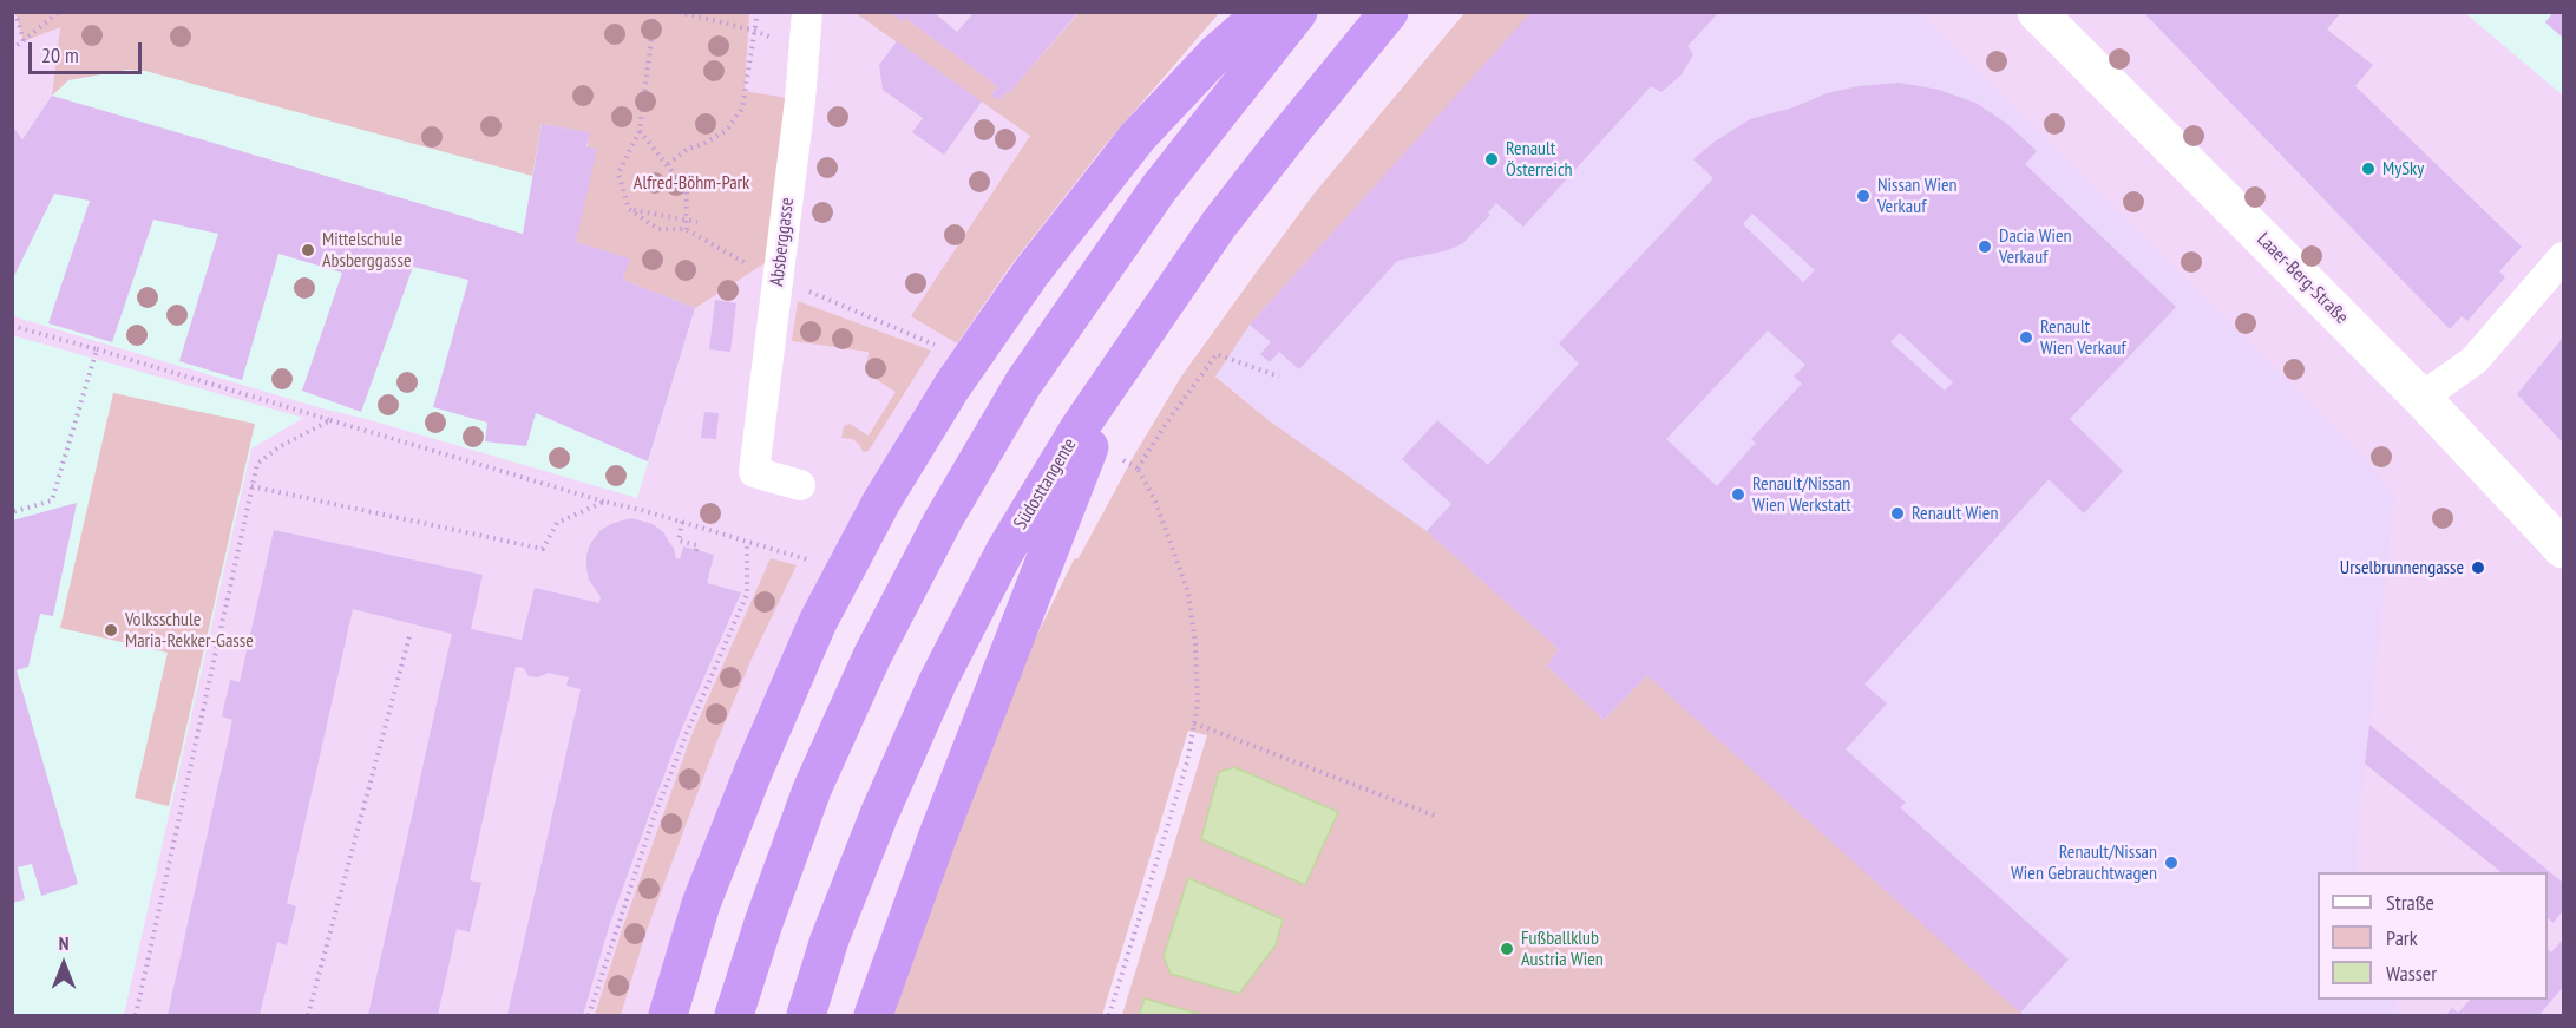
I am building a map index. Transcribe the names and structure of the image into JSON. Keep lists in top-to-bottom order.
{
  "streets": {
    "highway": ["Südosttangente"],
    "main road": ["Laaer-Berg-Straße"],
    "street": ["Absberggasse"]
  },
  "parks": ["Alfred-Böhm-Park"],
  "places": [
    "Renault Österreich",
    "MySky",
    "Nissan Wien Verkauf",
    "Dacia Wien Verkauf",
    "Mittelschule Absberggasse",
    "Renault Wien Verkauf",
    "Renault/Nissan Wien Werkstatt",
    "Renault Wien",
    "Urselbrunnengasse",
    "Volksschule Maria-Rekker-Gasse",
    "Renault/Nissan Wien Gebrauchtwagen",
    "Fußballklub Austria Wien"
  ],
  "legend": ["Straße", "Park", "Wasser"],
  "scale_bar": "20 m",
  "north": "top"
}
